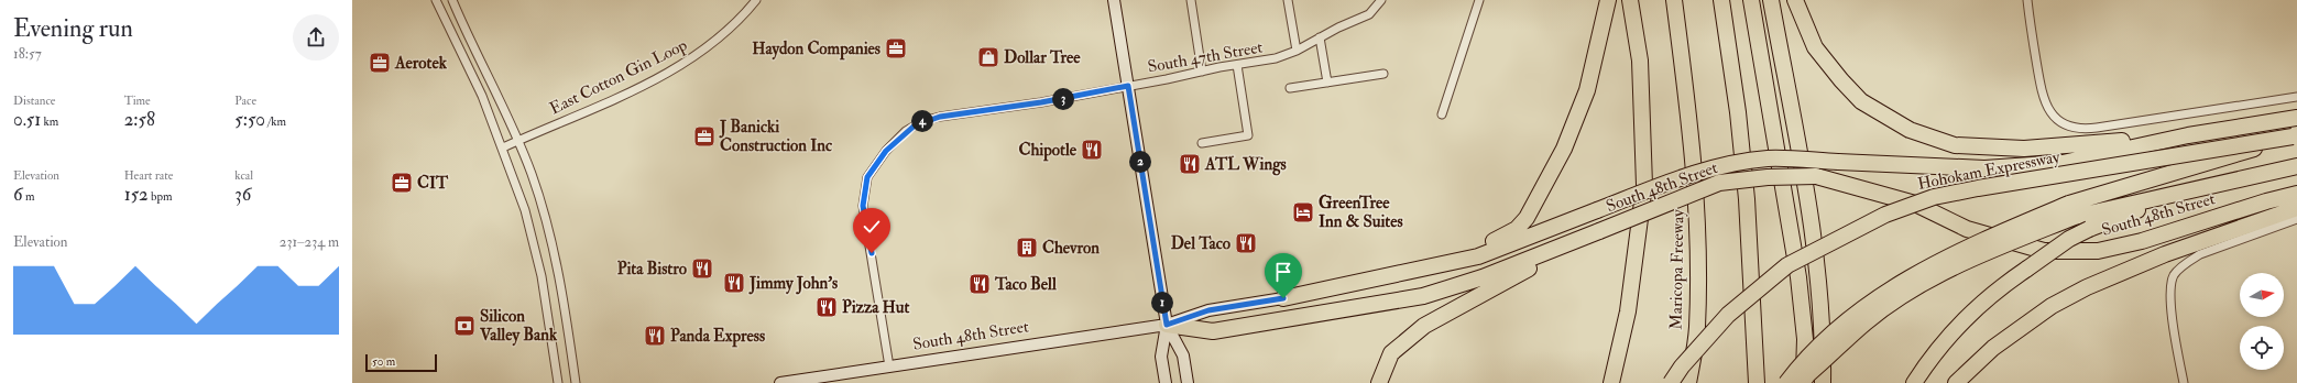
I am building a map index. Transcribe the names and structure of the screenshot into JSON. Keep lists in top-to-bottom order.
{
  "streets": {
    "highway": ["Hohokam Expressway", "South 48th Street", "Maricopa Freeway"],
    "street": ["South 47th Street", "East Cotton Gin Loop"]
  },
  "crossings": [
    ["South 47th Street", "South 48th Street"]
  ],
  "places": {
    "office": [
      "Haydon Companies",
      "Aerotek",
      "J Banicki Construction Inc",
      "CIT"
    ],
    "shop": ["Dollar Tree"],
    "restaurant": [
      "Chipotle",
      "ATL Wings",
      "Del Taco",
      "Pita Bistro",
      "Jimmy John's",
      "Taco Bell",
      "Pizza Hut",
      "Panda Express"
    ],
    "hotel": ["GreenTree Inn & Suites"],
    "building": ["Chevron"],
    "bank": ["Silicon Valley Bank"]
  },
  "scale_bar": "50 m",
  "north": "right",
  "page": {
    "heading": ["Evening run", "18:57"],
    "stats": [
      ["Distance", "0.51 km"],
      ["Time", "2:58"],
      ["Pace", "5:50 /km"],
      ["Elevation", "6 m"],
      ["Heart rate", "152 bpm"],
      ["kcal", "36"]
    ],
    "pins": [
      "3",
      "4",
      "2",
      "1"
    ],
    "chart": ["Elevation", "231–234 m"],
    "scale": "50 m"
  }
}
